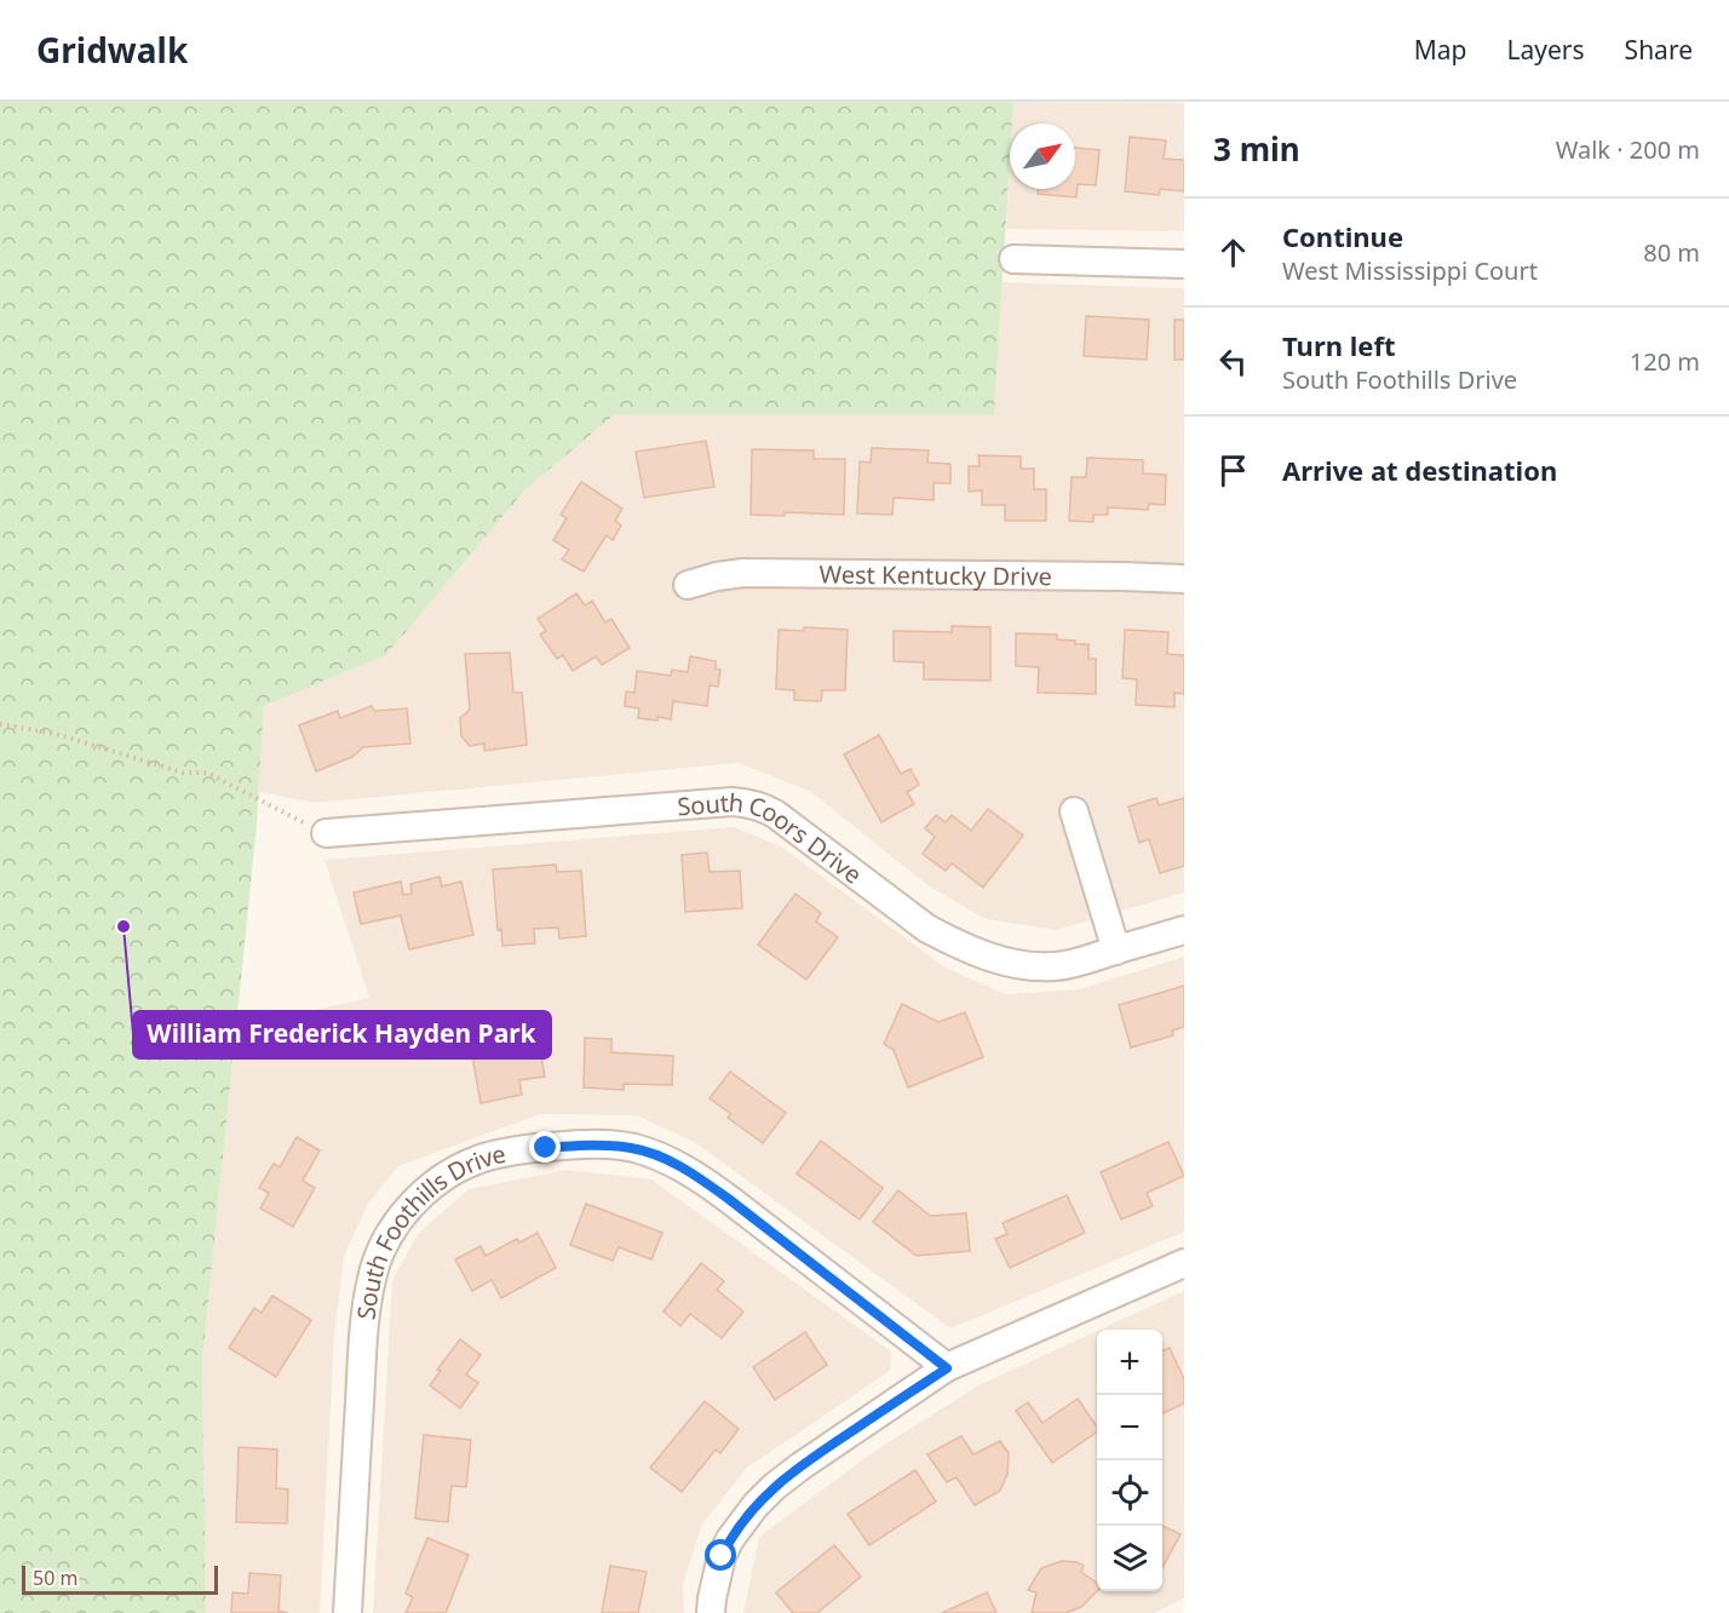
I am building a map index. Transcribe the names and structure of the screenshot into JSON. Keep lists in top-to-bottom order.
{
  "streets": {
    "street": ["West Kentucky Drive", "South Coors Drive", "South Foothills Drive"]
  },
  "places": ["William Frederick Hayden Park"],
  "scale_bar": "50 m",
  "north": "top right",
  "page": {
    "header": "Gridwalk",
    "nav": ["Map", "Layers", "Share"],
    "heading": ["3 min", "Walk · 200 m"],
    "list": [
      ["Continue", "West Mississippi Court", "80 m"],
      ["Turn left", "South Foothills Drive", "120 m"],
      "Arrive at destination"
    ],
    "map_buttons": ["+", "−"],
    "scale": "50 m"
  }
}
